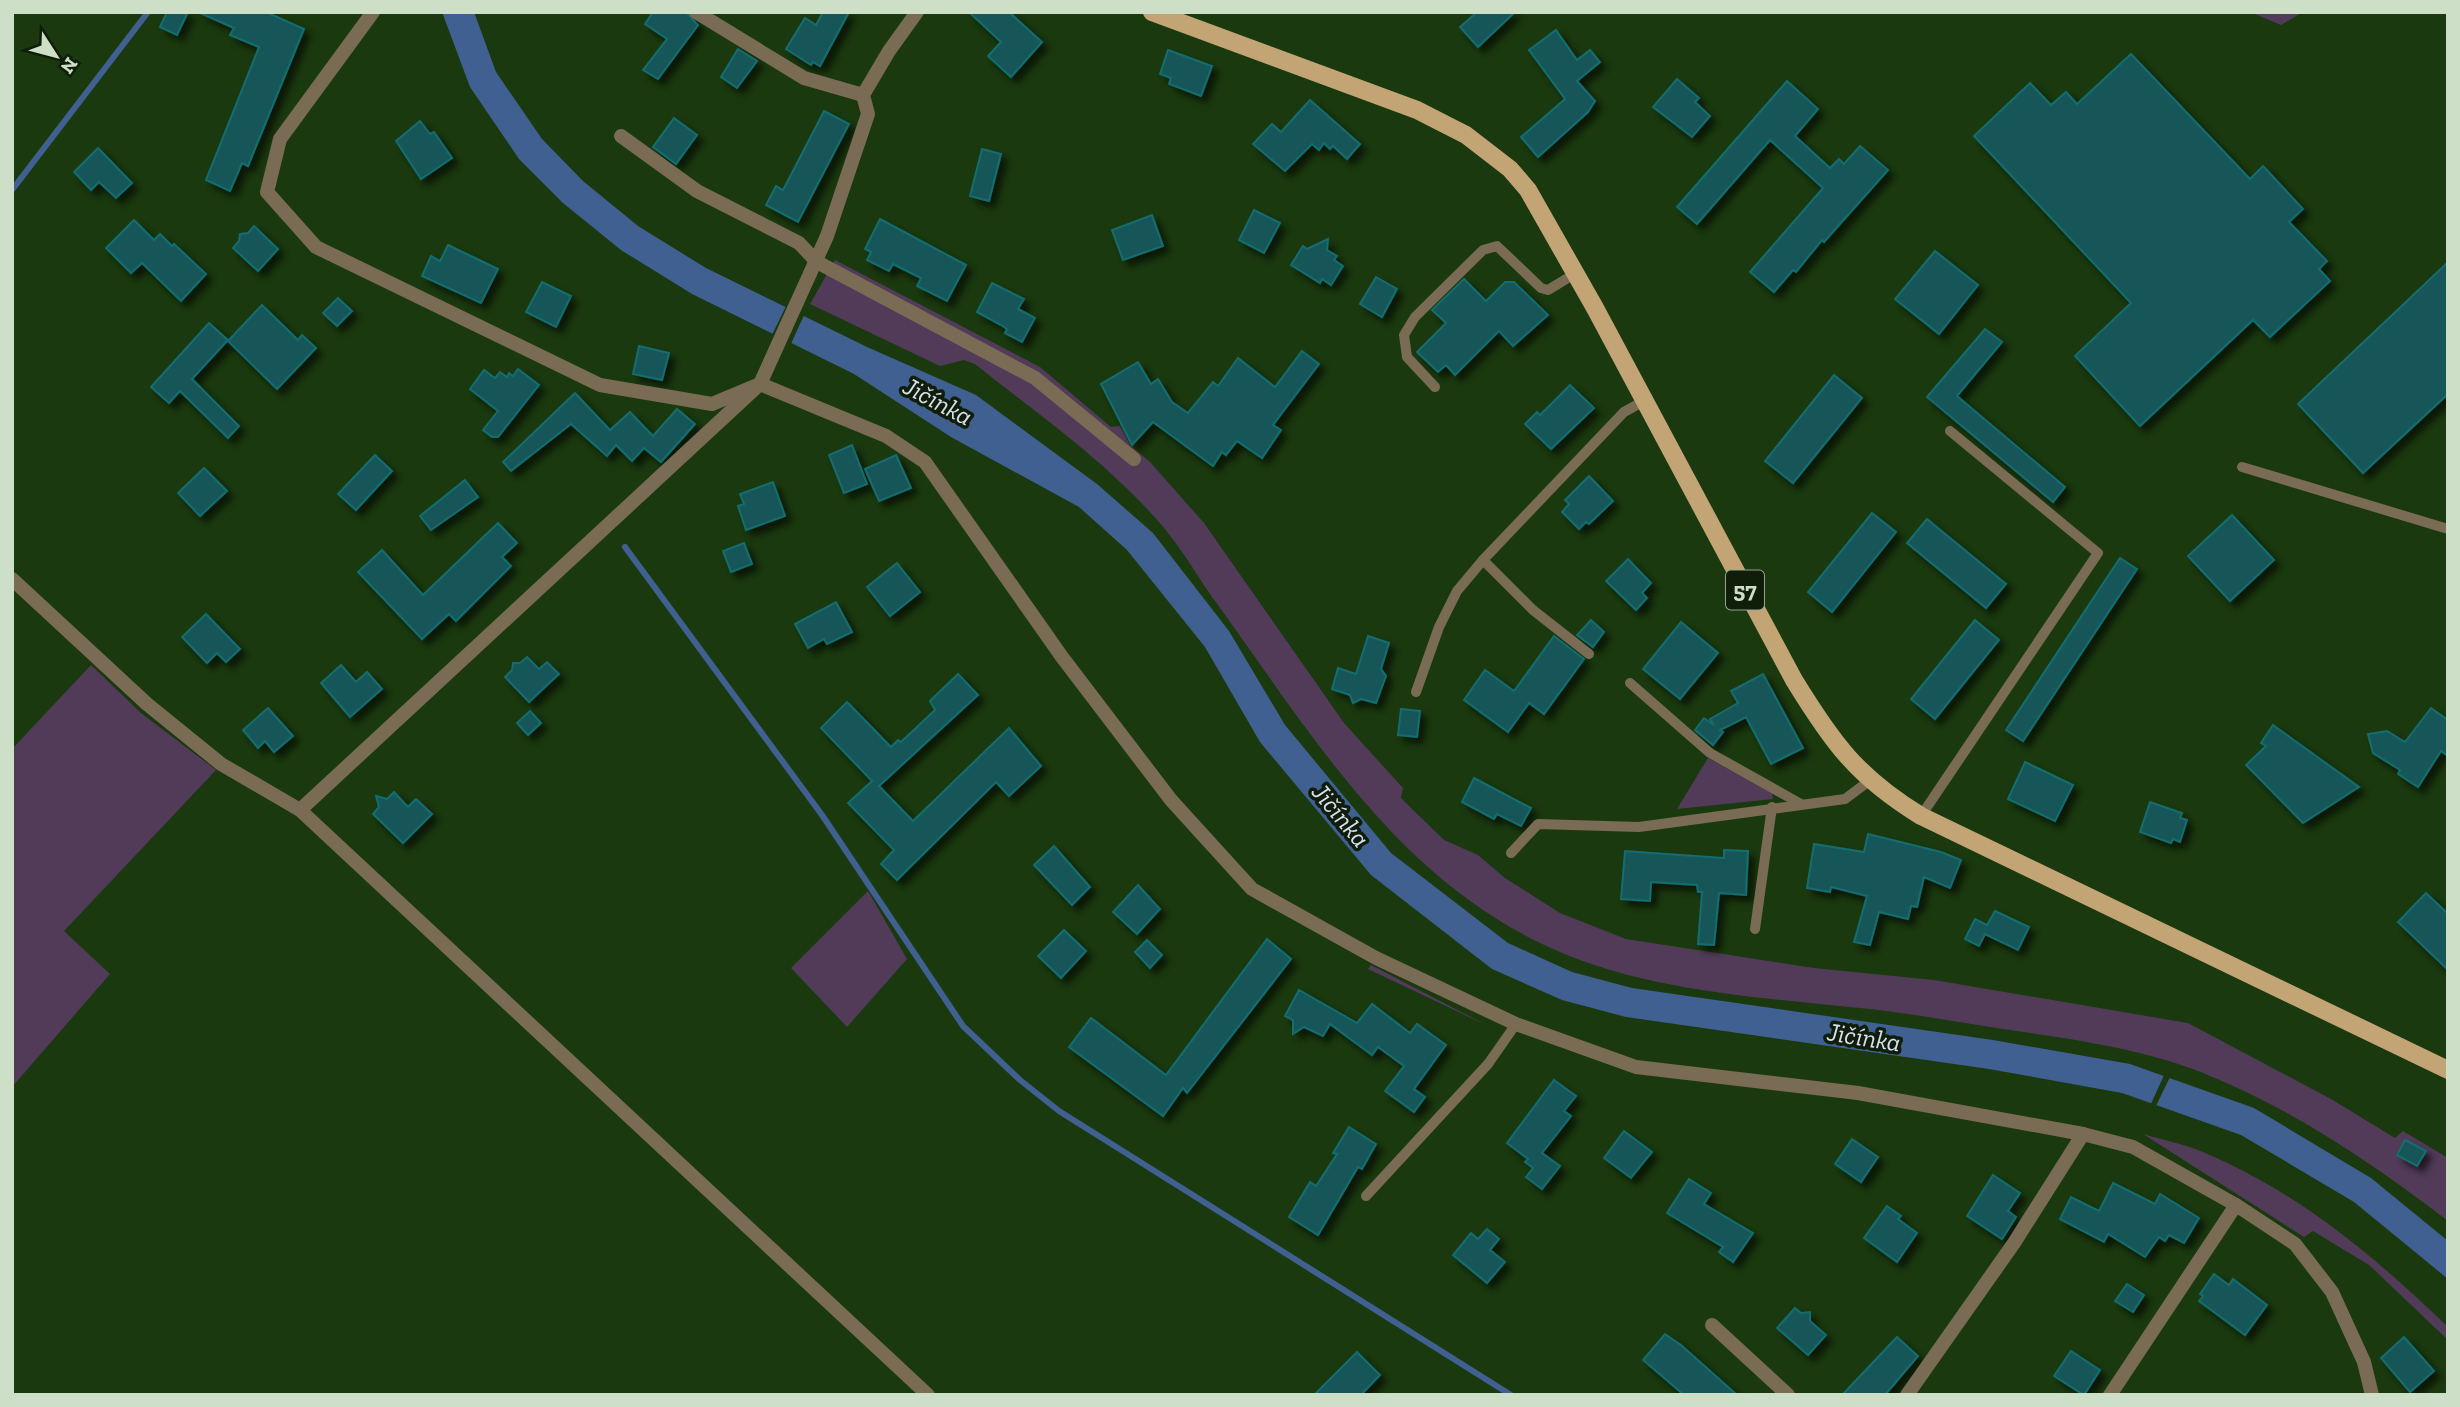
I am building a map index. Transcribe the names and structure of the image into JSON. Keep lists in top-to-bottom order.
{
  "streets": {
    "main road": ["57"]
  },
  "water": ["Jičínka"],
  "north": "bottom right"
}
